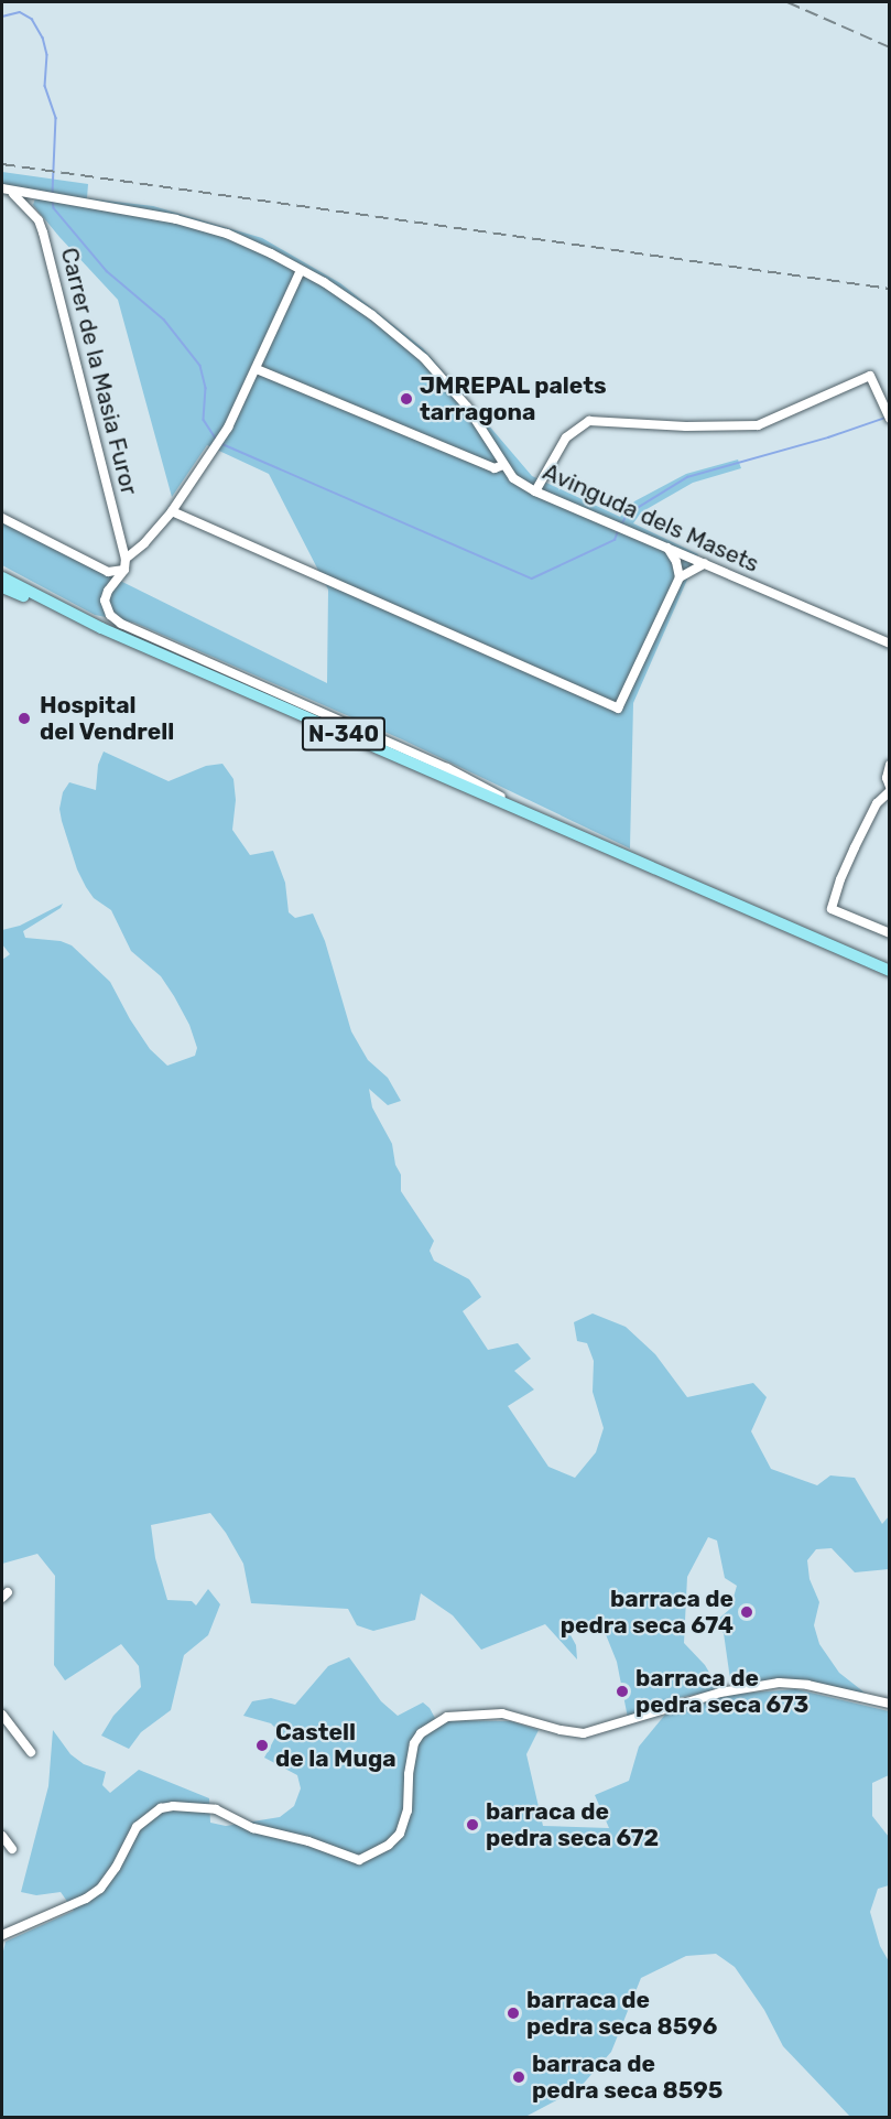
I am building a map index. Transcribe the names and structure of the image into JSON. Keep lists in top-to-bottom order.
{
  "streets": {
    "main road": ["N-340"],
    "street": ["Carrer de la Masia Furor", "Avinguda dels Masets"]
  },
  "crossings": [
    ["Carrer de la Masia Furor", "Avinguda dels Masets"]
  ],
  "places": [
    "JMREPAL palets tarragona",
    "Hospital del Vendrell",
    "barraca de pedra seca 674",
    "barraca de pedra seca 673",
    "Castell de la Muga",
    "barraca de pedra seca 672",
    "barraca de pedra seca 8596",
    "barraca de pedra seca 8595"
  ]
}
